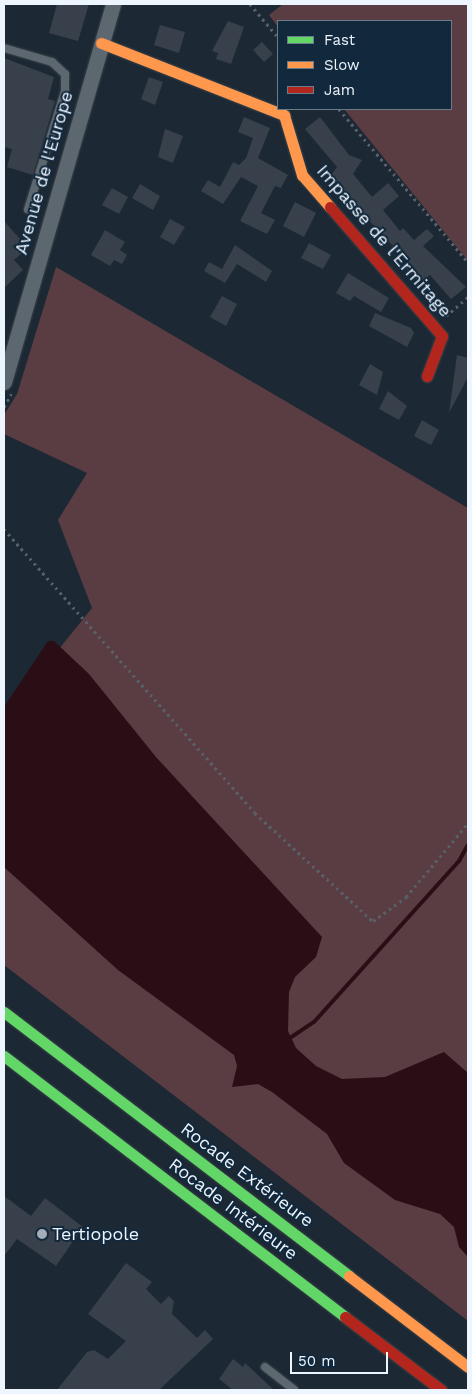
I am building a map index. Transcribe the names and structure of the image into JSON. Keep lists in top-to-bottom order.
{
  "streets": {
    "main road": ["Impasse de l'Ermitage", "Rocade Extérieure", "Rocade Intérieure"],
    "street": ["Avenue de l'Europe"]
  },
  "crossings": [
    ["Avenue de l'Europe", "Impasse de l'Ermitage"]
  ],
  "places": ["Tertiopole"],
  "legend": ["Fast", "Slow", "Jam"],
  "scale_bar": "50 m"
}
